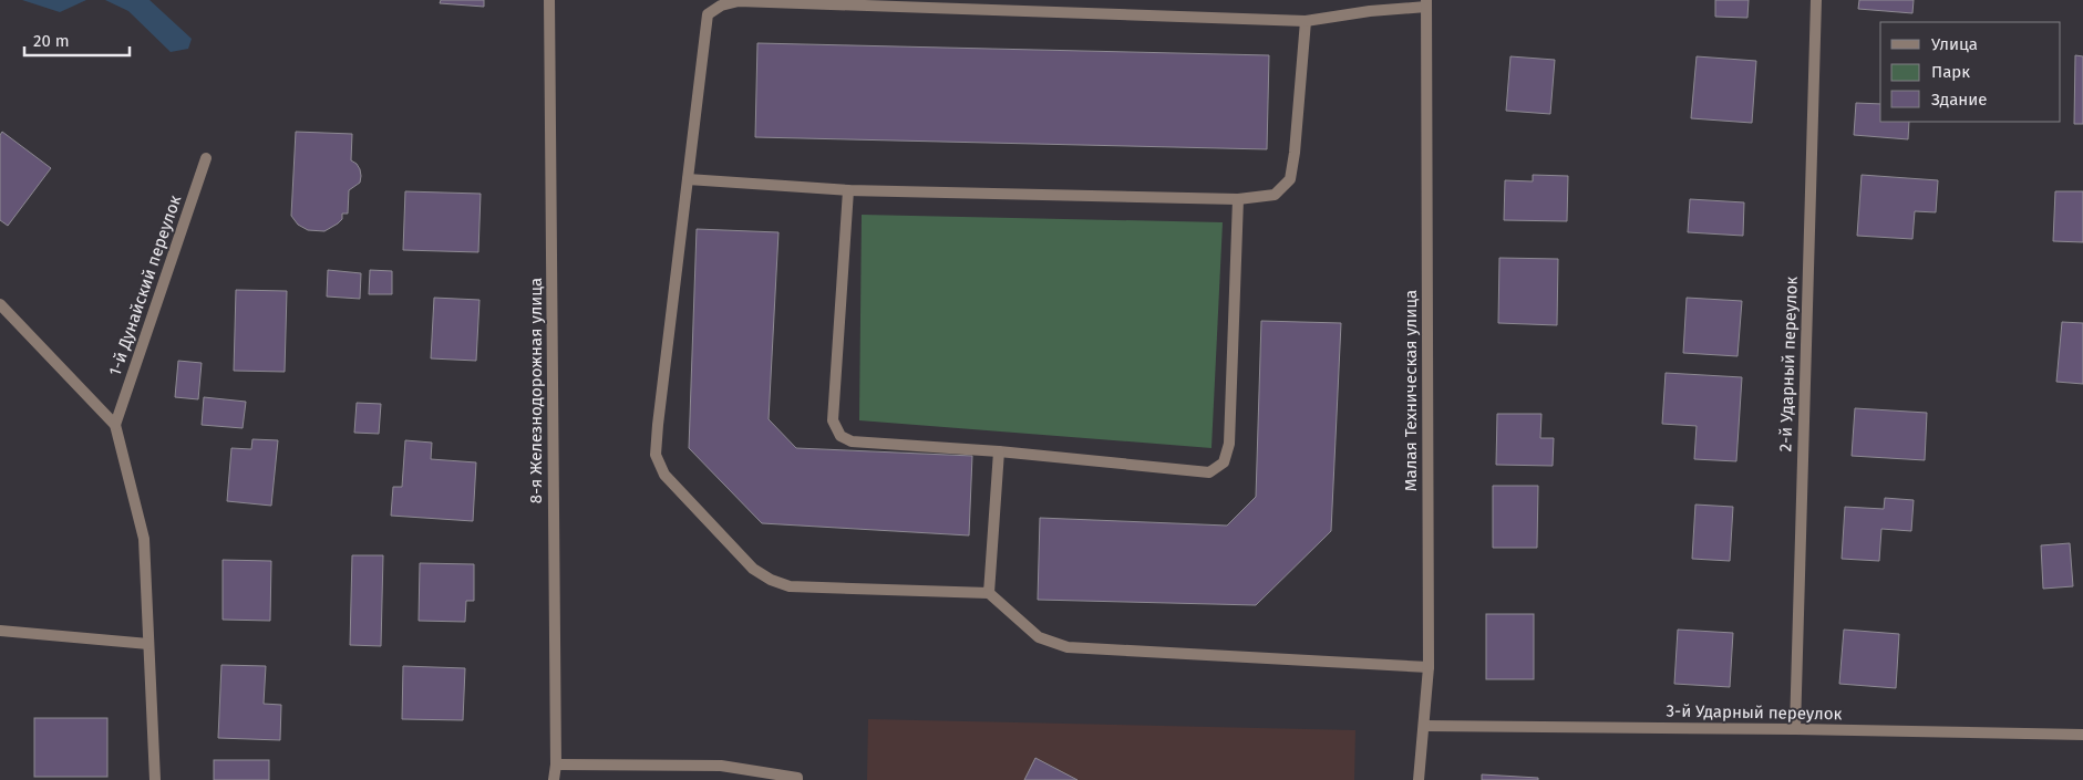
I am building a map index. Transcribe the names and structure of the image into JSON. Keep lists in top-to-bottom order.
{
  "streets": {
    "street": [
      "1-й Дунайский переулок",
      "2-й Ударный переулок",
      "8-я Железнодорожная улица",
      "Малая Техническая улица",
      "3-й Ударный переулок"
    ]
  },
  "crossings": [
    ["2-й Ударный переулок", "3-й Ударный переулок"],
    ["Малая Техническая улица", "3-й Ударный переулок"]
  ],
  "legend": ["Улица", "Парк", "Здание"],
  "scale_bar": "20 m"
}
